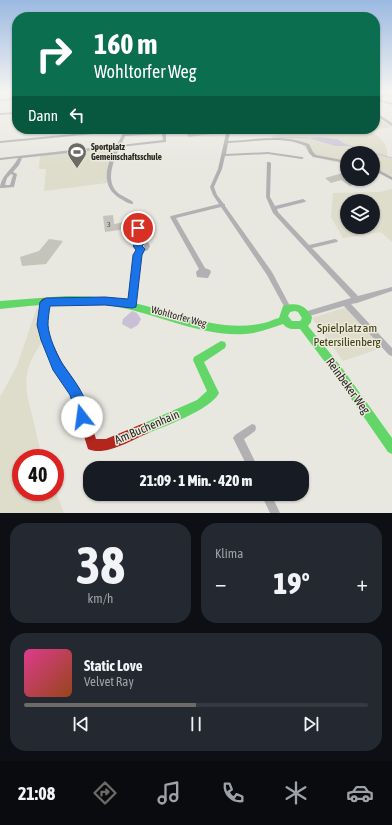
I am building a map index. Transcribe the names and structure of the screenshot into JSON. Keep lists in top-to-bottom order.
{
  "streets": {
    "main road": ["Wohltorfer Weg", "Reinbeker Weg", "Am Buchenhain"]
  },
  "crossings": [
    ["Wohltorfer Weg", "Reinbeker Weg"],
    ["Wohltorfer Weg", "Am Buchenhain"]
  ],
  "parks": ["Spielplatz am Petersilienberg"],
  "places": {
    "sports": ["Sportplatz Gemeinschaftsschule"]
  },
  "house_numbers": ["3"],
  "page": {
    "turn": ["160 m", "Wohltorfer Weg"],
    "then": "Dann",
    "limit": "40",
    "trip": "21:09 · 1 Min. · 420 m",
    "tile": [
      ["38", "km/h"],
      "Klima"
    ],
    "heat": ["−", "19°", "+"],
    "song": ["Static Love", "Velvet Ray"],
    "tabs": "21:08"
  }
}
